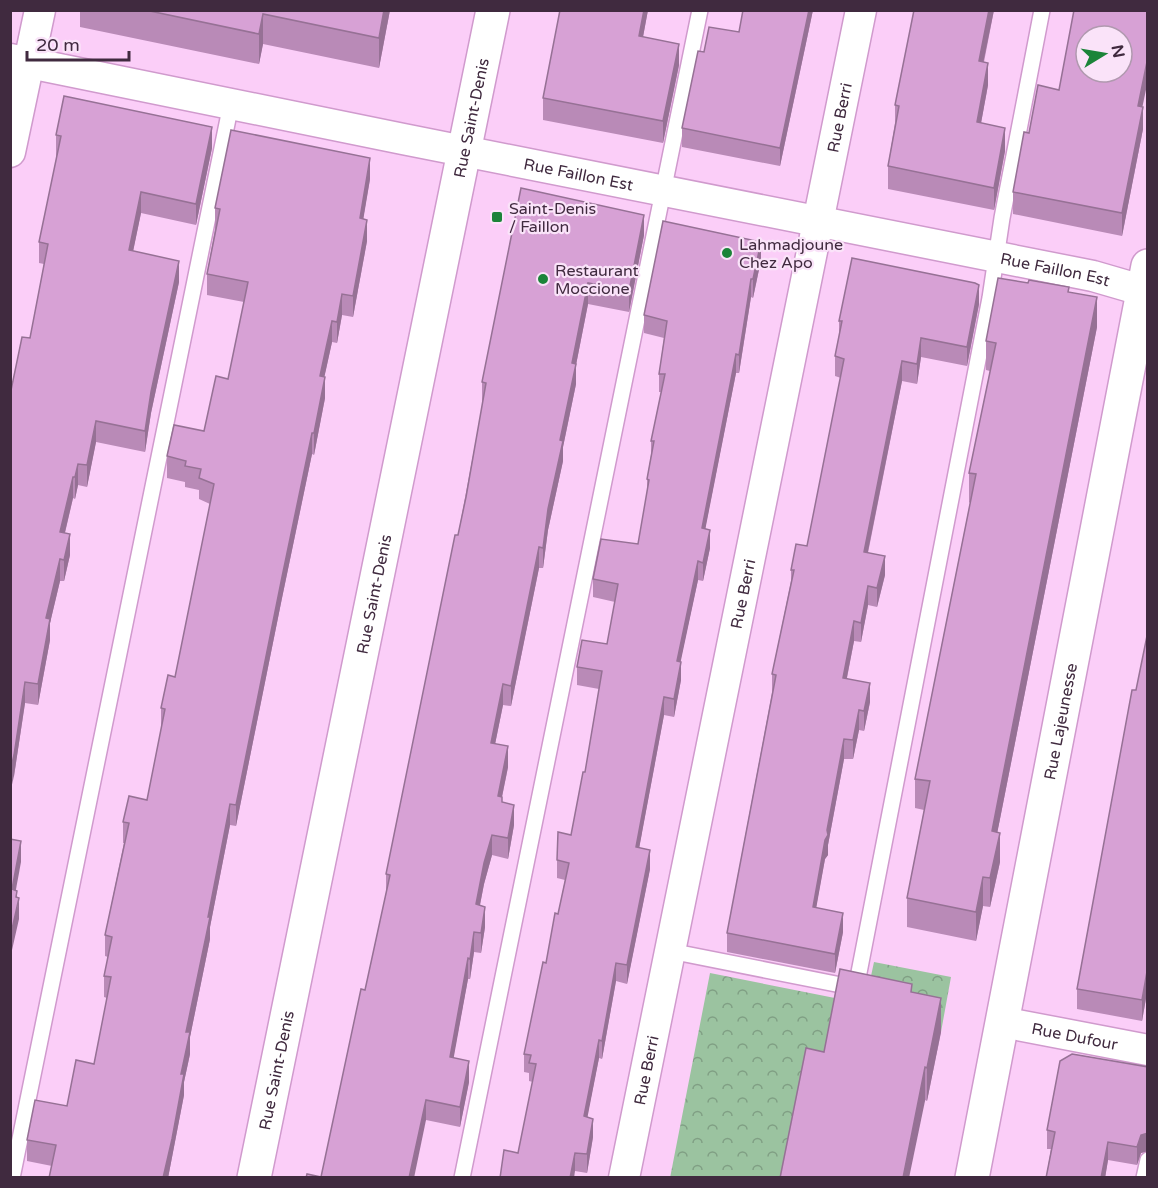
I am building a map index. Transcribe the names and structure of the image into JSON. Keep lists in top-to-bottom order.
{
  "streets": {
    "main road": ["Rue Saint-Denis", "Rue Lajeunesse"],
    "street": ["Rue Berri", "Rue Faillon Est", "Rue Dufour"]
  },
  "crossings": [
    ["Rue Saint-Denis", "Rue Faillon Est"],
    ["Rue Berri", "Rue Faillon Est"],
    ["Rue Faillon Est", "Rue Lajeunesse"],
    ["Rue Lajeunesse", "Rue Dufour"]
  ],
  "places": {
    "transit": ["Saint-Denis / Faillon"],
    "other": ["Lahmadjoune Chez Apo", "Restaurant Moccione"]
  },
  "scale_bar": "20 m",
  "north": "right"
}
